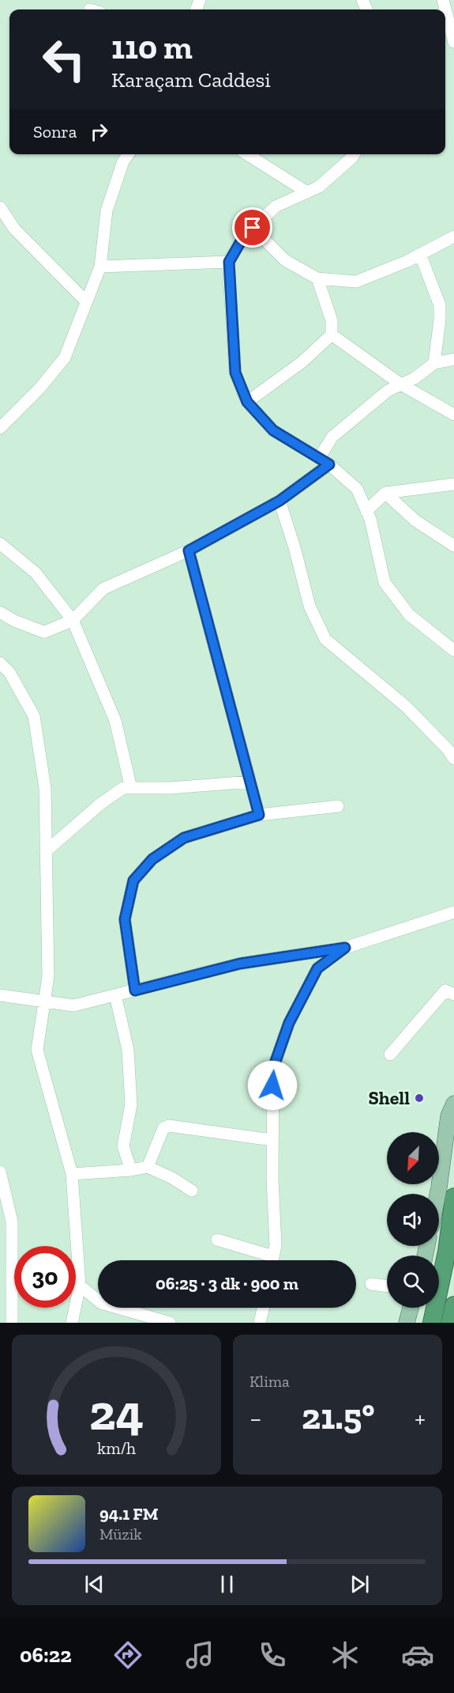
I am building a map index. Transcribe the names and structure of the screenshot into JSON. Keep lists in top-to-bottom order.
{
  "places": ["Shell"],
  "north": "bottom left",
  "page": {
    "turn": ["110 m", "Karaçam Caddesi"],
    "then": "Sonra",
    "limit": "30",
    "trip": "06:25 · 3 dk · 900 m",
    "tile": "Klima",
    "heat": ["−", "21.5°", "+"],
    "song": ["94.1 FM", "Müzik"],
    "tabs": "06:22",
    "gauge": ["24", "km/h"]
  }
}
